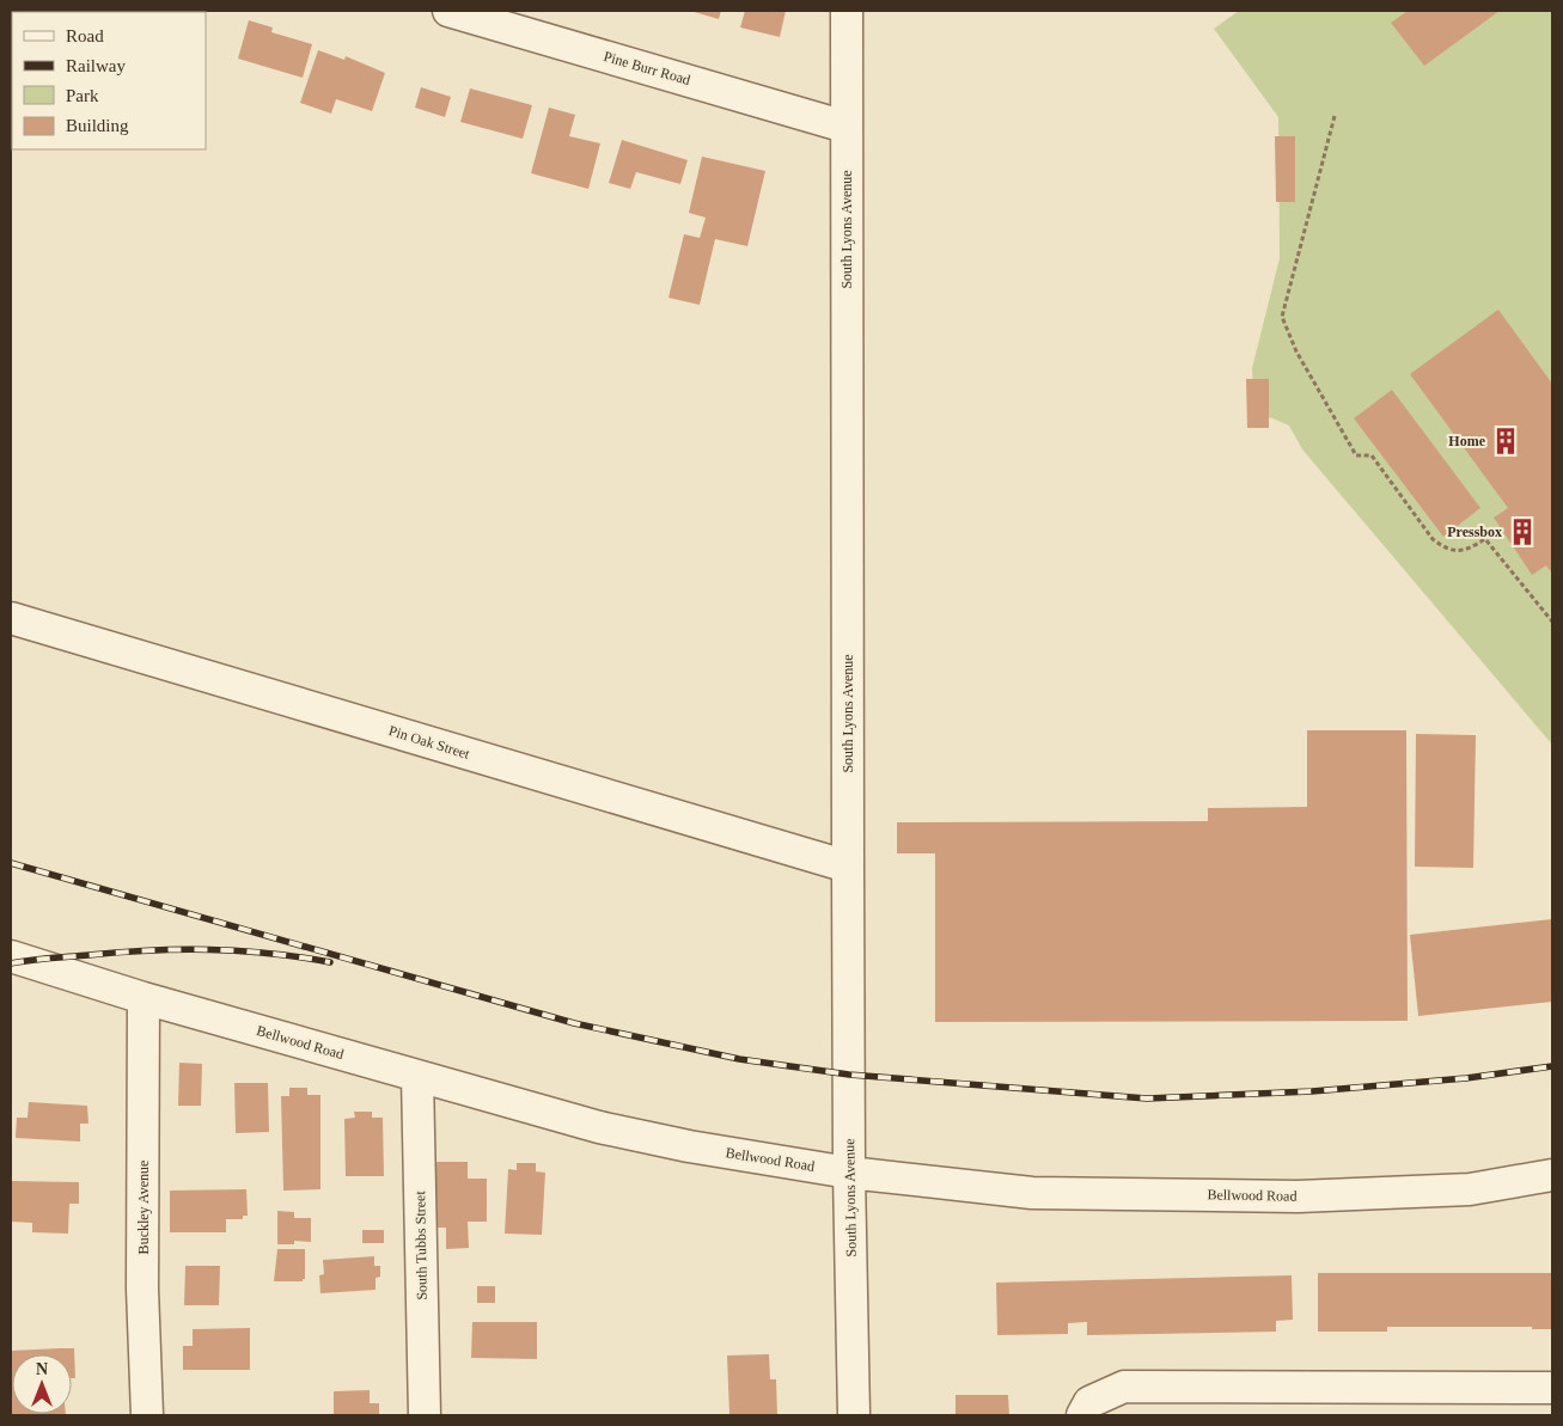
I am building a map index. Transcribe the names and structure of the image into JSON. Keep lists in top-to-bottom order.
{
  "streets": {
    "street": [
      "Pine Burr Road",
      "South Lyons Avenue",
      "Pin Oak Street",
      "Bellwood Road",
      "Buckley Avenue",
      "South Tubbs Street"
    ]
  },
  "crossings": [
    ["Pine Burr Road", "South Lyons Avenue"],
    ["South Lyons Avenue", "Pin Oak Street"],
    ["South Lyons Avenue", "Bellwood Road"],
    ["Bellwood Road", "Buckley Avenue"],
    ["Bellwood Road", "South Tubbs Street"]
  ],
  "places": {
    "building": ["Home", "Pressbox"]
  },
  "legend": [
    "Road",
    "Railway",
    "Park",
    "Building"
  ],
  "north": "top"
}
